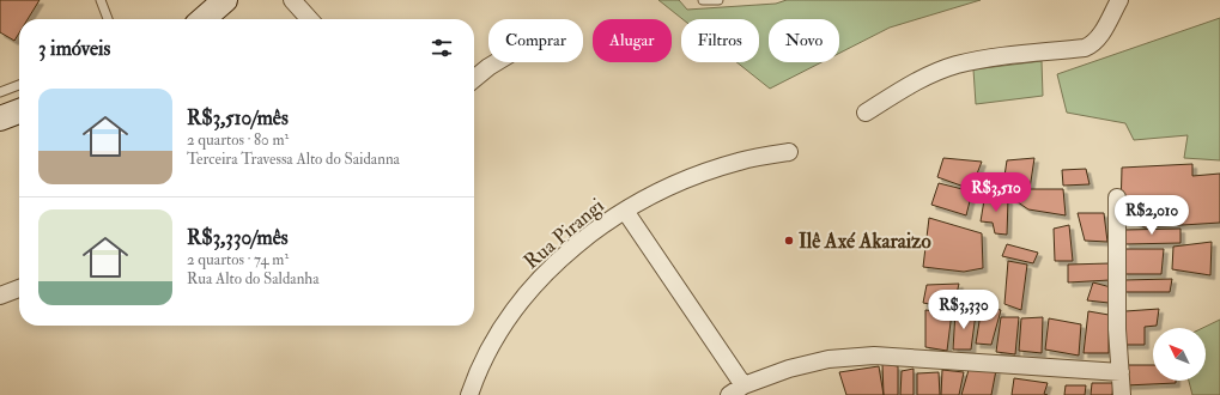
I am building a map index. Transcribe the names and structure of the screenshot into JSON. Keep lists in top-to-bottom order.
{
  "streets": {
    "street": ["Rua Pirangi"]
  },
  "places": ["Ilê Axé Akaraizo"],
  "north": "top left",
  "page": {
    "chip": [
      "Comprar",
      "Alugar",
      "Filtros",
      "Novo"
    ],
    "heading": "3 imóveis",
    "list": [
      {
        "name": "R$3,510/mês",
        "note": "2 quartos · 80 m² · Terceira Travessa Alto do Saidanna"
      },
      {
        "name": "R$3,330/mês",
        "note": "2 quartos · 74 m² · Rua Alto do Saldanha"
      }
    ],
    "price": ["R$3,510", "R$2,010", "R$3,330"]
  }
}
